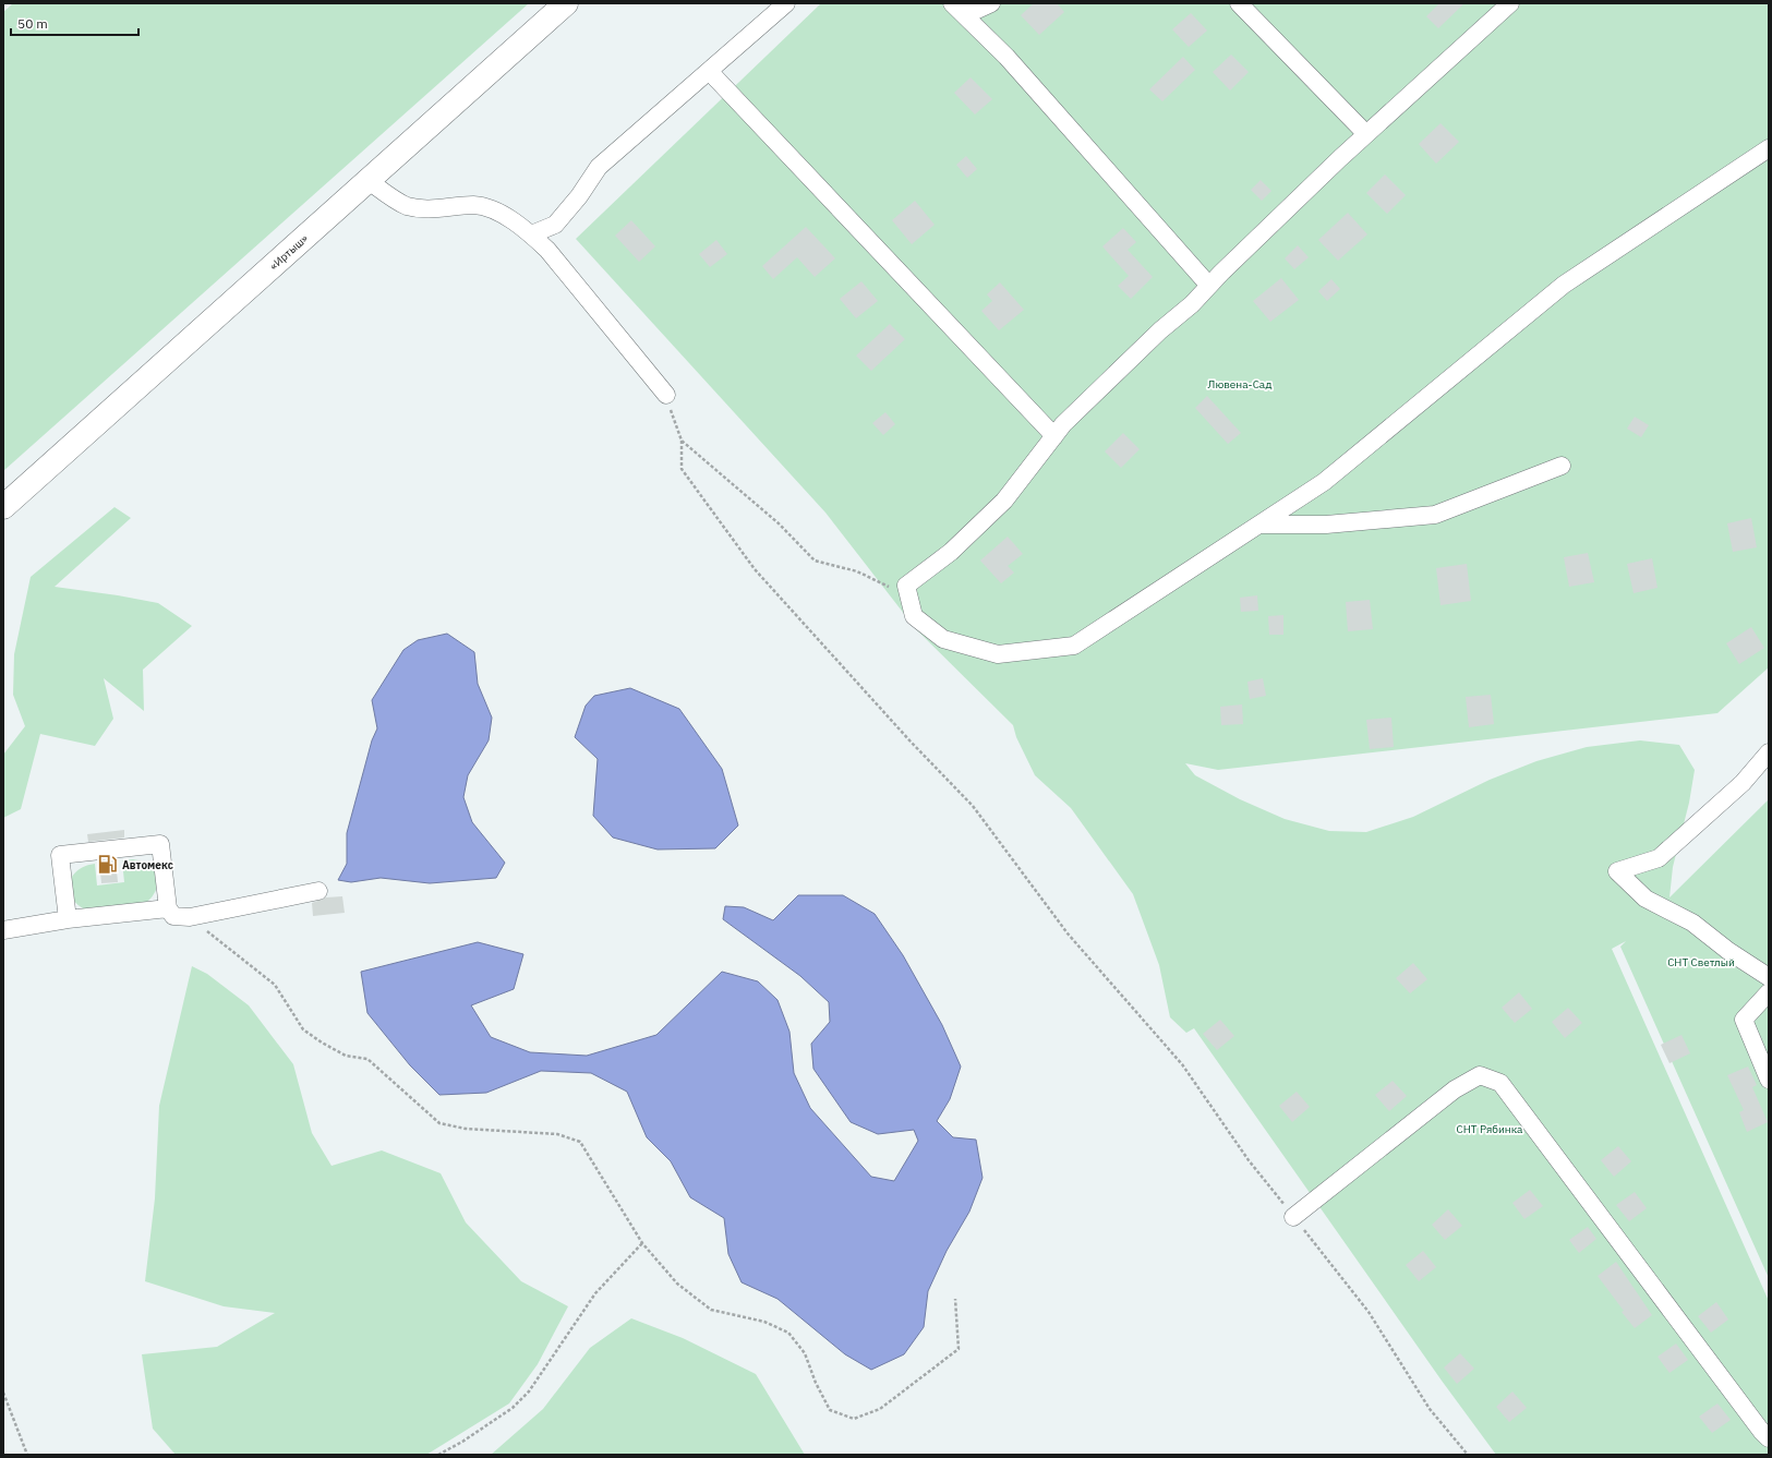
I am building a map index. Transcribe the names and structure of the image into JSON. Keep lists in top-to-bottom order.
{
  "streets": {
    "highway": ["«Иртыш»"]
  },
  "parks": ["Лювена-Сад", "СНТ Светлый", "СНТ Рябинка"],
  "places": {
    "fuel station": ["Автомекс"]
  },
  "scale_bar": "50 m"
}
